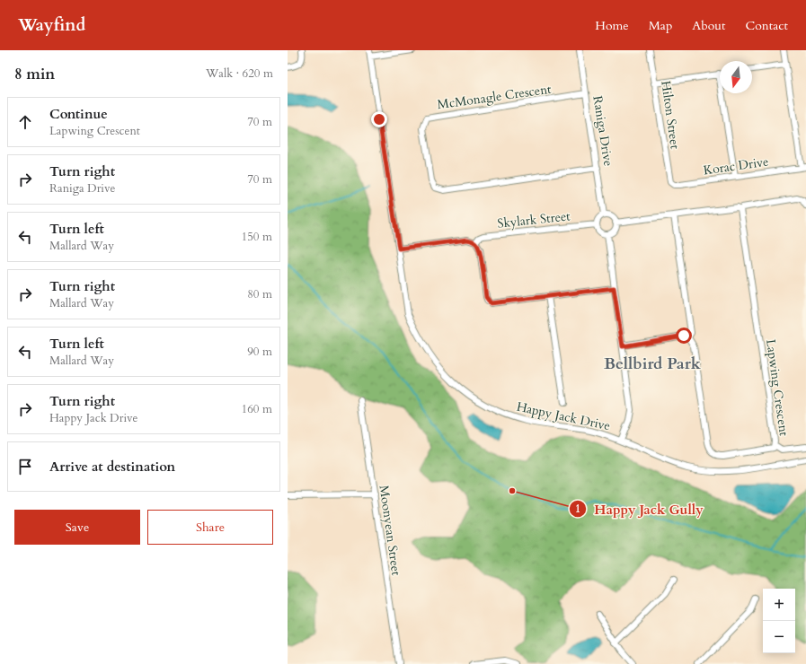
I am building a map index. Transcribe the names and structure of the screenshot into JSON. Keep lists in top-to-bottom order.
{
  "streets": {
    "street": [
      "McMonagle Crescent",
      "Hilton Street",
      "Raniga Drive",
      "Korac Drive",
      "Skylark Street",
      "Lapwing Crescent",
      "Happy Jack Drive",
      "Moonyean Street"
    ]
  },
  "crossings": [
    ["McMonagle Crescent", "Raniga Drive"],
    ["Hilton Street", "Korac Drive"],
    ["Raniga Drive", "Skylark Street"]
  ],
  "districts": ["Bellbird Park"],
  "places": ["Happy Jack Gully"],
  "north": "bottom",
  "page": {
    "header": "Wayfind",
    "nav": [
      "Home",
      "Map",
      "About",
      "Contact"
    ],
    "heading": ["8 min", "Walk · 620 m"],
    "list": [
      ["Continue", "Lapwing Crescent", "70 m"],
      ["Turn right", "Raniga Drive", "70 m"],
      ["Turn left", "Mallard Way", "150 m"],
      ["Turn right", "Mallard Way", "80 m"],
      ["Turn left", "Mallard Way", "90 m"],
      ["Turn right", "Happy Jack Drive", "160 m"],
      "Arrive at destination"
    ],
    "buttons": ["Save", "Share"],
    "map_buttons": ["+", "−"]
  }
}
